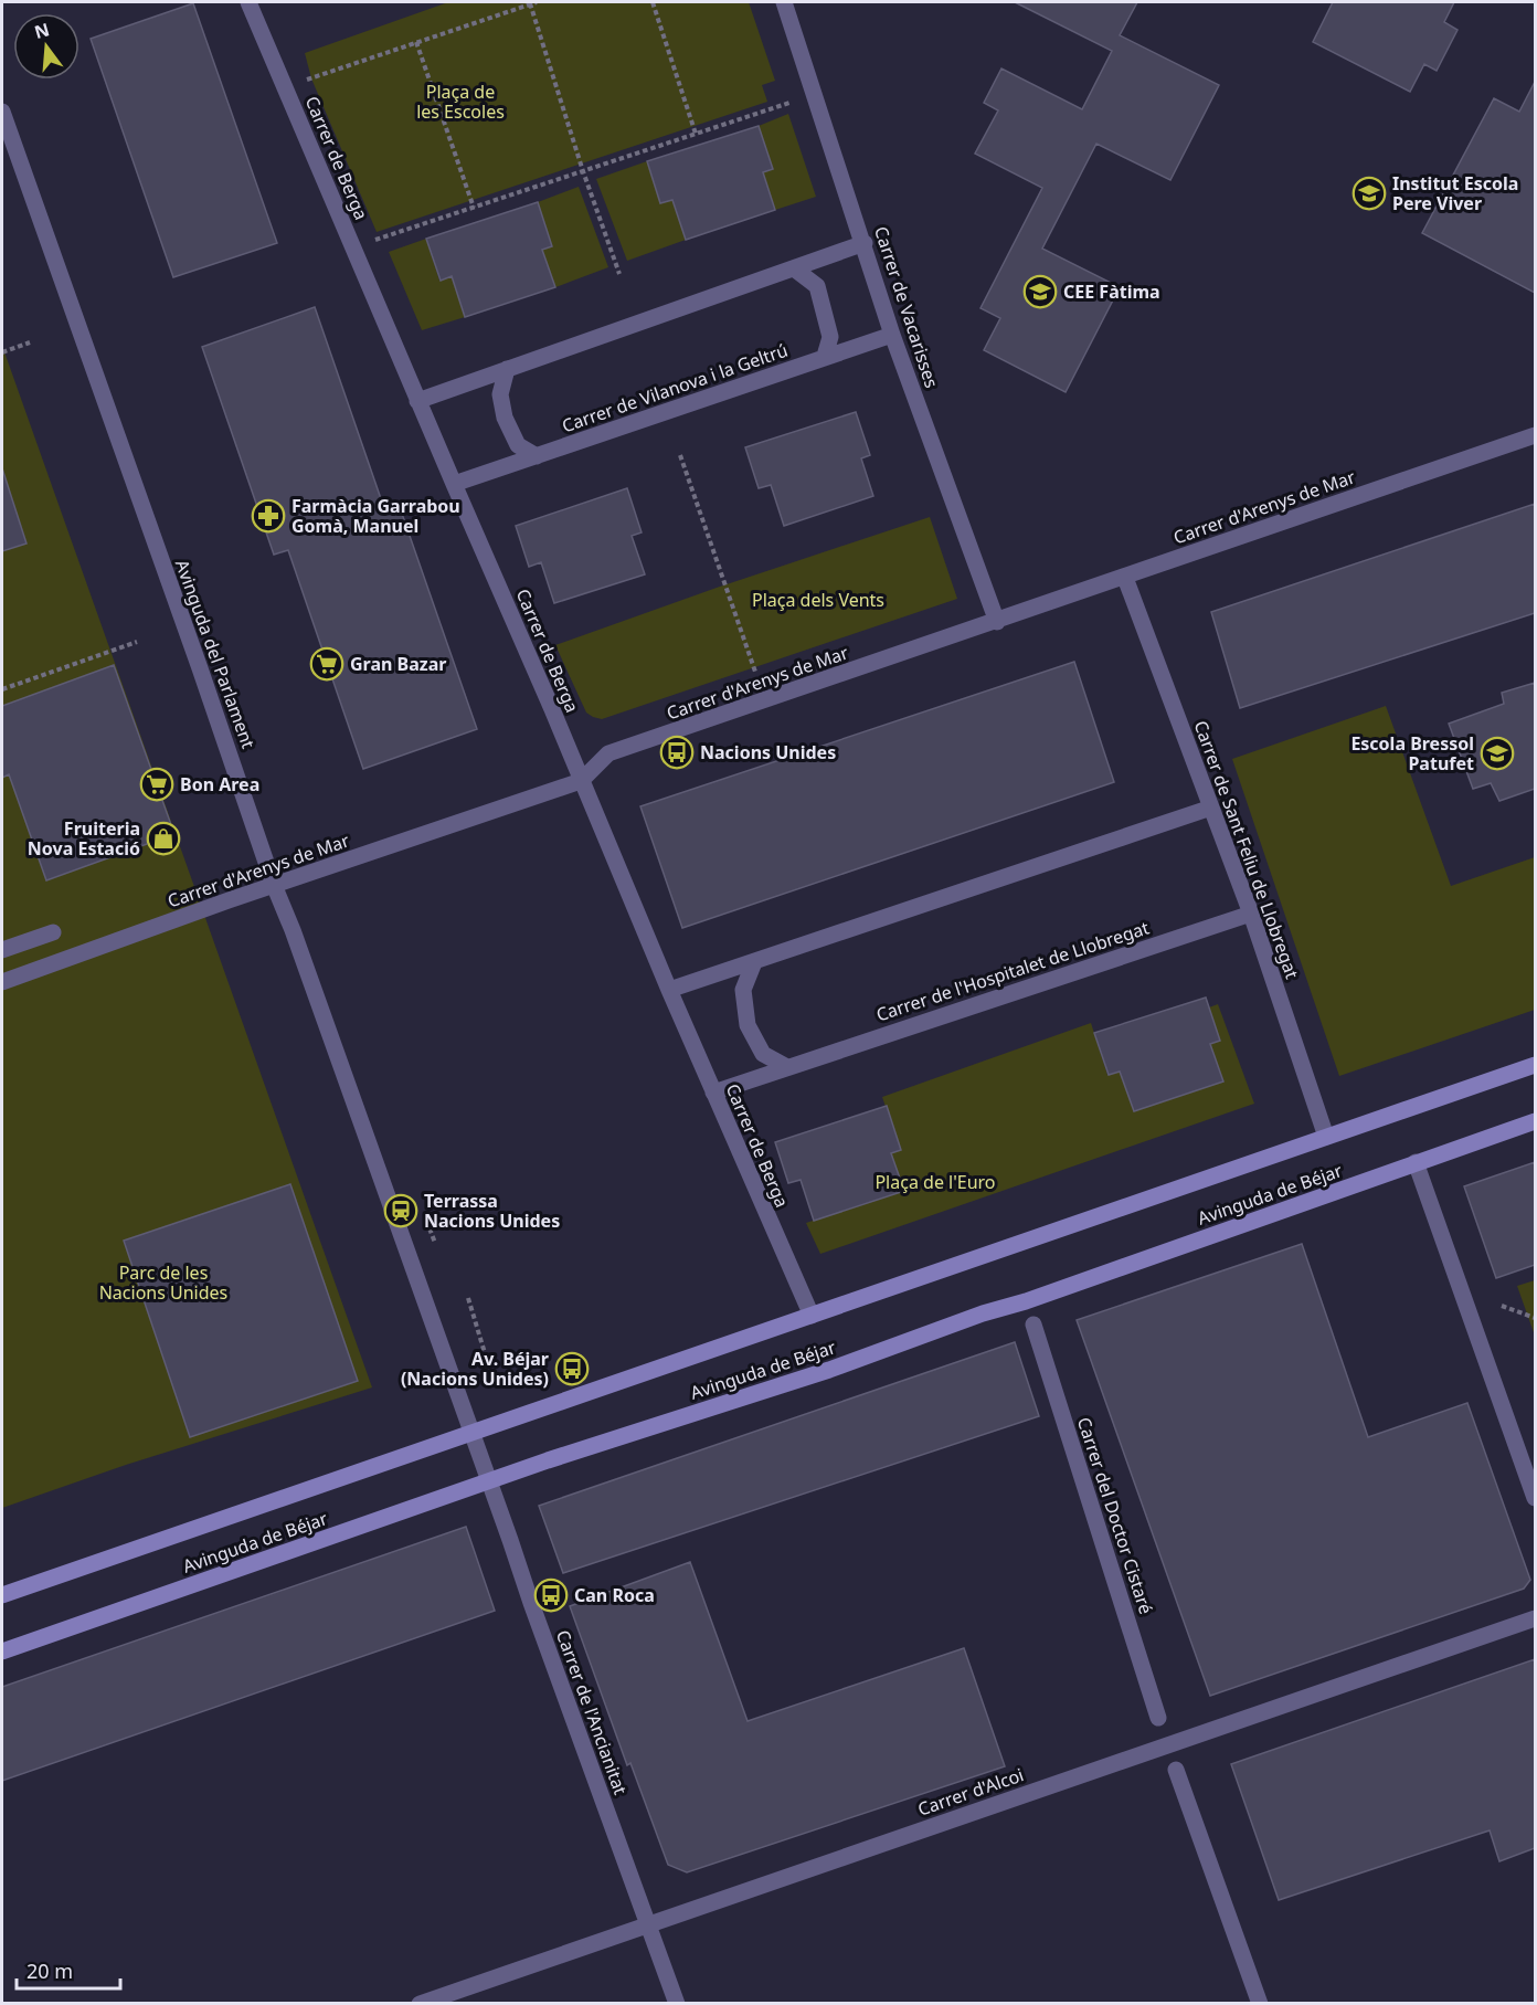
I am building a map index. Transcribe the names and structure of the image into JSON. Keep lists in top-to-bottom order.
{
  "streets": {
    "main road": ["Avinguda de Béjar"],
    "street": [
      "Carrer de Berga",
      "Carrer de Vacarisses",
      "Carrer de Vilanova i la Geltrú",
      "Carrer d'Arenys de Mar",
      "Avinguda del Parlament",
      "Carrer de Sant Feliu de Llobregat",
      "Carrer de l'Hospitalet de Llobregat",
      "Carrer del Doctor Cistaré",
      "Carrer de l'Ancianitat",
      "Carrer d'Alcoi"
    ]
  },
  "crossings": [
    ["Carrer de Berga", "Carrer de Vilanova i la Geltrú"],
    ["Carrer de Berga", "Carrer d'Arenys de Mar"],
    ["Carrer de Berga", "Carrer de l'Hospitalet de Llobregat"],
    ["Carrer de Berga", "Avinguda de Béjar"],
    ["Carrer de Vacarisses", "Carrer de Vilanova i la Geltrú"],
    ["Carrer de Vacarisses", "Carrer d'Arenys de Mar"],
    ["Carrer d'Arenys de Mar", "Avinguda del Parlament"],
    ["Carrer d'Arenys de Mar", "Carrer de Sant Feliu de Llobregat"],
    ["Avinguda del Parlament", "Avinguda de Béjar"],
    ["Avinguda del Parlament", "Carrer de l'Ancianitat"],
    ["Carrer de Sant Feliu de Llobregat", "Carrer de l'Hospitalet de Llobregat"],
    ["Carrer de Sant Feliu de Llobregat", "Avinguda de Béjar"],
    ["Avinguda de Béjar", "Carrer de l'Ancianitat"],
    ["Carrer de l'Ancianitat", "Carrer d'Alcoi"]
  ],
  "parks": [
    "Plaça de les Escoles",
    "Plaça dels Vents",
    "Plaça de l'Euro",
    "Parc de les Nacions Unides"
  ],
  "places": {
    "school or university": ["Institut Escola Pere Viver", "CEE Fàtima", "Escola Bressol Patufet"],
    "pharmacy": ["Farmàcia Garrabou Gomà, Manuel"],
    "supermarket": ["Gran Bazar", "Bon Area"],
    "bus stop": ["Nacions Unides", "Av. Béjar (Nacions Unides)", "Can Roca"],
    "shop": ["Fruiteria Nova Estació"],
    "station": ["Terrassa Nacions Unides"]
  },
  "scale_bar": "20 m",
  "north": "top"
}
